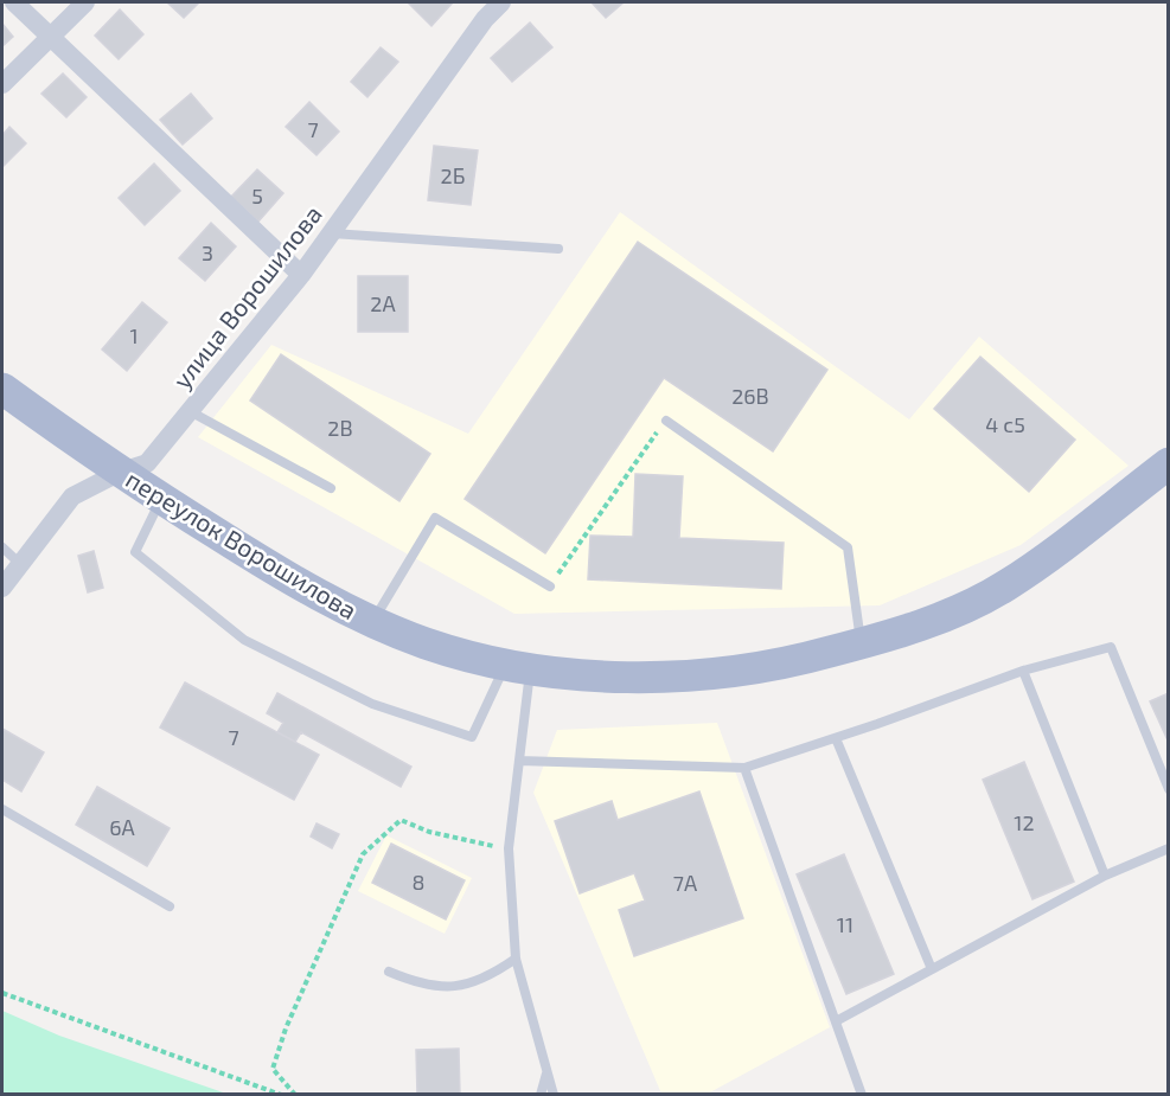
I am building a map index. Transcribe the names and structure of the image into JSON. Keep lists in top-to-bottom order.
{
  "streets": {
    "main road": ["переулок Ворошилова"],
    "street": ["улица Ворошилова"]
  },
  "crossings": [
    ["улица Ворошилова", "переулок Ворошилова"]
  ],
  "house_numbers": [
    "7",
    "2Б",
    "5",
    "3",
    "2А",
    "1",
    "26В",
    "4 с5",
    "2В",
    "7",
    "12",
    "6А",
    "8",
    "7А",
    "11"
  ]
}
